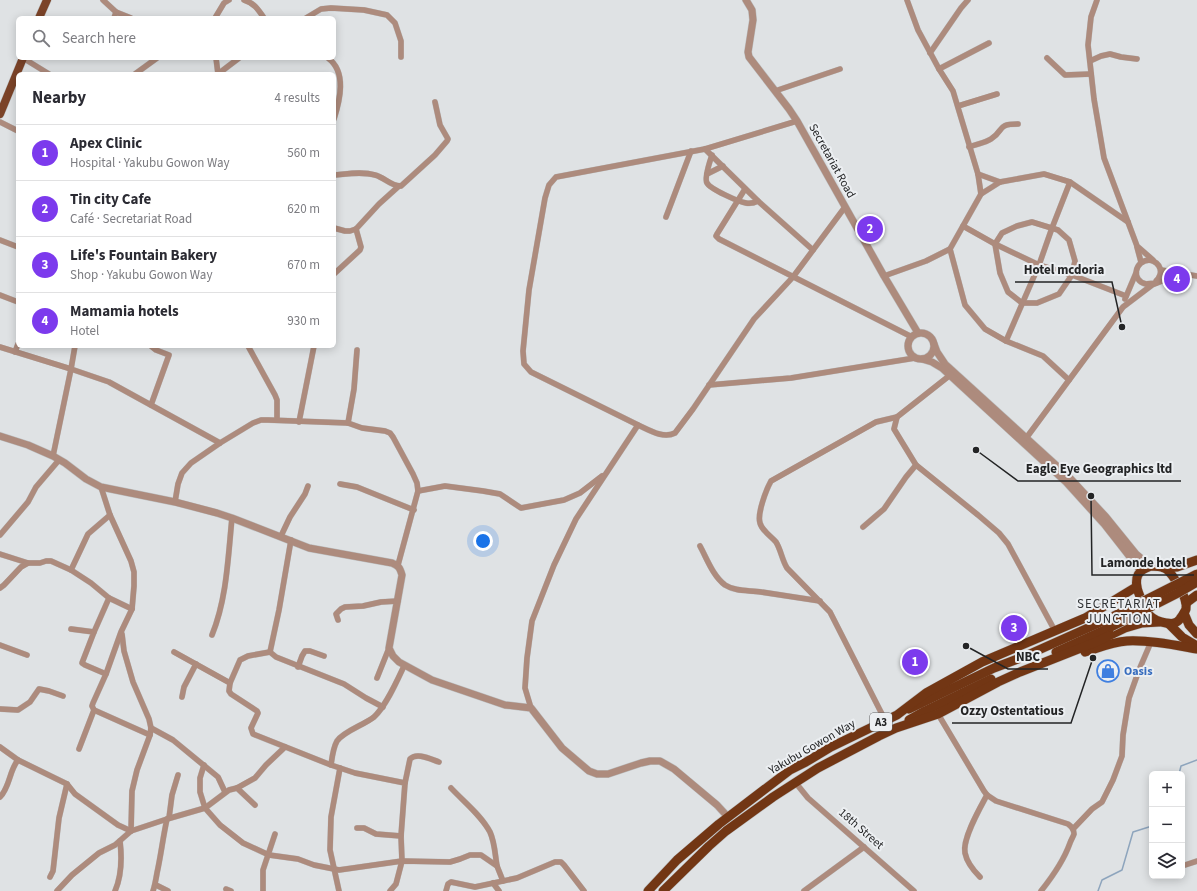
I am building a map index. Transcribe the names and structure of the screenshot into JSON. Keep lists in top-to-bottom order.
{
  "streets": {
    "highway": ["A3", "Yakubu Gowon Way"],
    "street": ["Secretariat Road", "18th Street"]
  },
  "crossings": [
    ["Yakubu Gowon Way", "18th Street"]
  ],
  "districts": ["SECRETARIAT JUNCTION"],
  "places": {
    "other": [
      "Hotel mcdoria",
      "Eagle Eye Geographics ltd",
      "Lamonde hotel",
      "NBC",
      "Ozzy Ostentatious"
    ],
    "shop": ["Oasis"]
  },
  "page": {
    "search": "Search here",
    "heading": ["Nearby", "4 results"],
    "list": [
      {
        "mark": "1",
        "name": "Apex Clinic",
        "note": "Hospital · Yakubu Gowon Way",
        "value": "560 m"
      },
      {
        "mark": "2",
        "name": "Tin city Cafe",
        "note": "Café · Secretariat Road",
        "value": "620 m"
      },
      {
        "mark": "3",
        "name": "Life's Fountain Bakery",
        "note": "Shop · Yakubu Gowon Way",
        "value": "670 m"
      },
      {
        "mark": "4",
        "name": "Mamamia hotels",
        "note": "Hotel",
        "value": "930 m"
      }
    ],
    "pins": [
      "2",
      "4",
      "3",
      "1"
    ],
    "map_buttons": ["+", "−"]
  }
}
